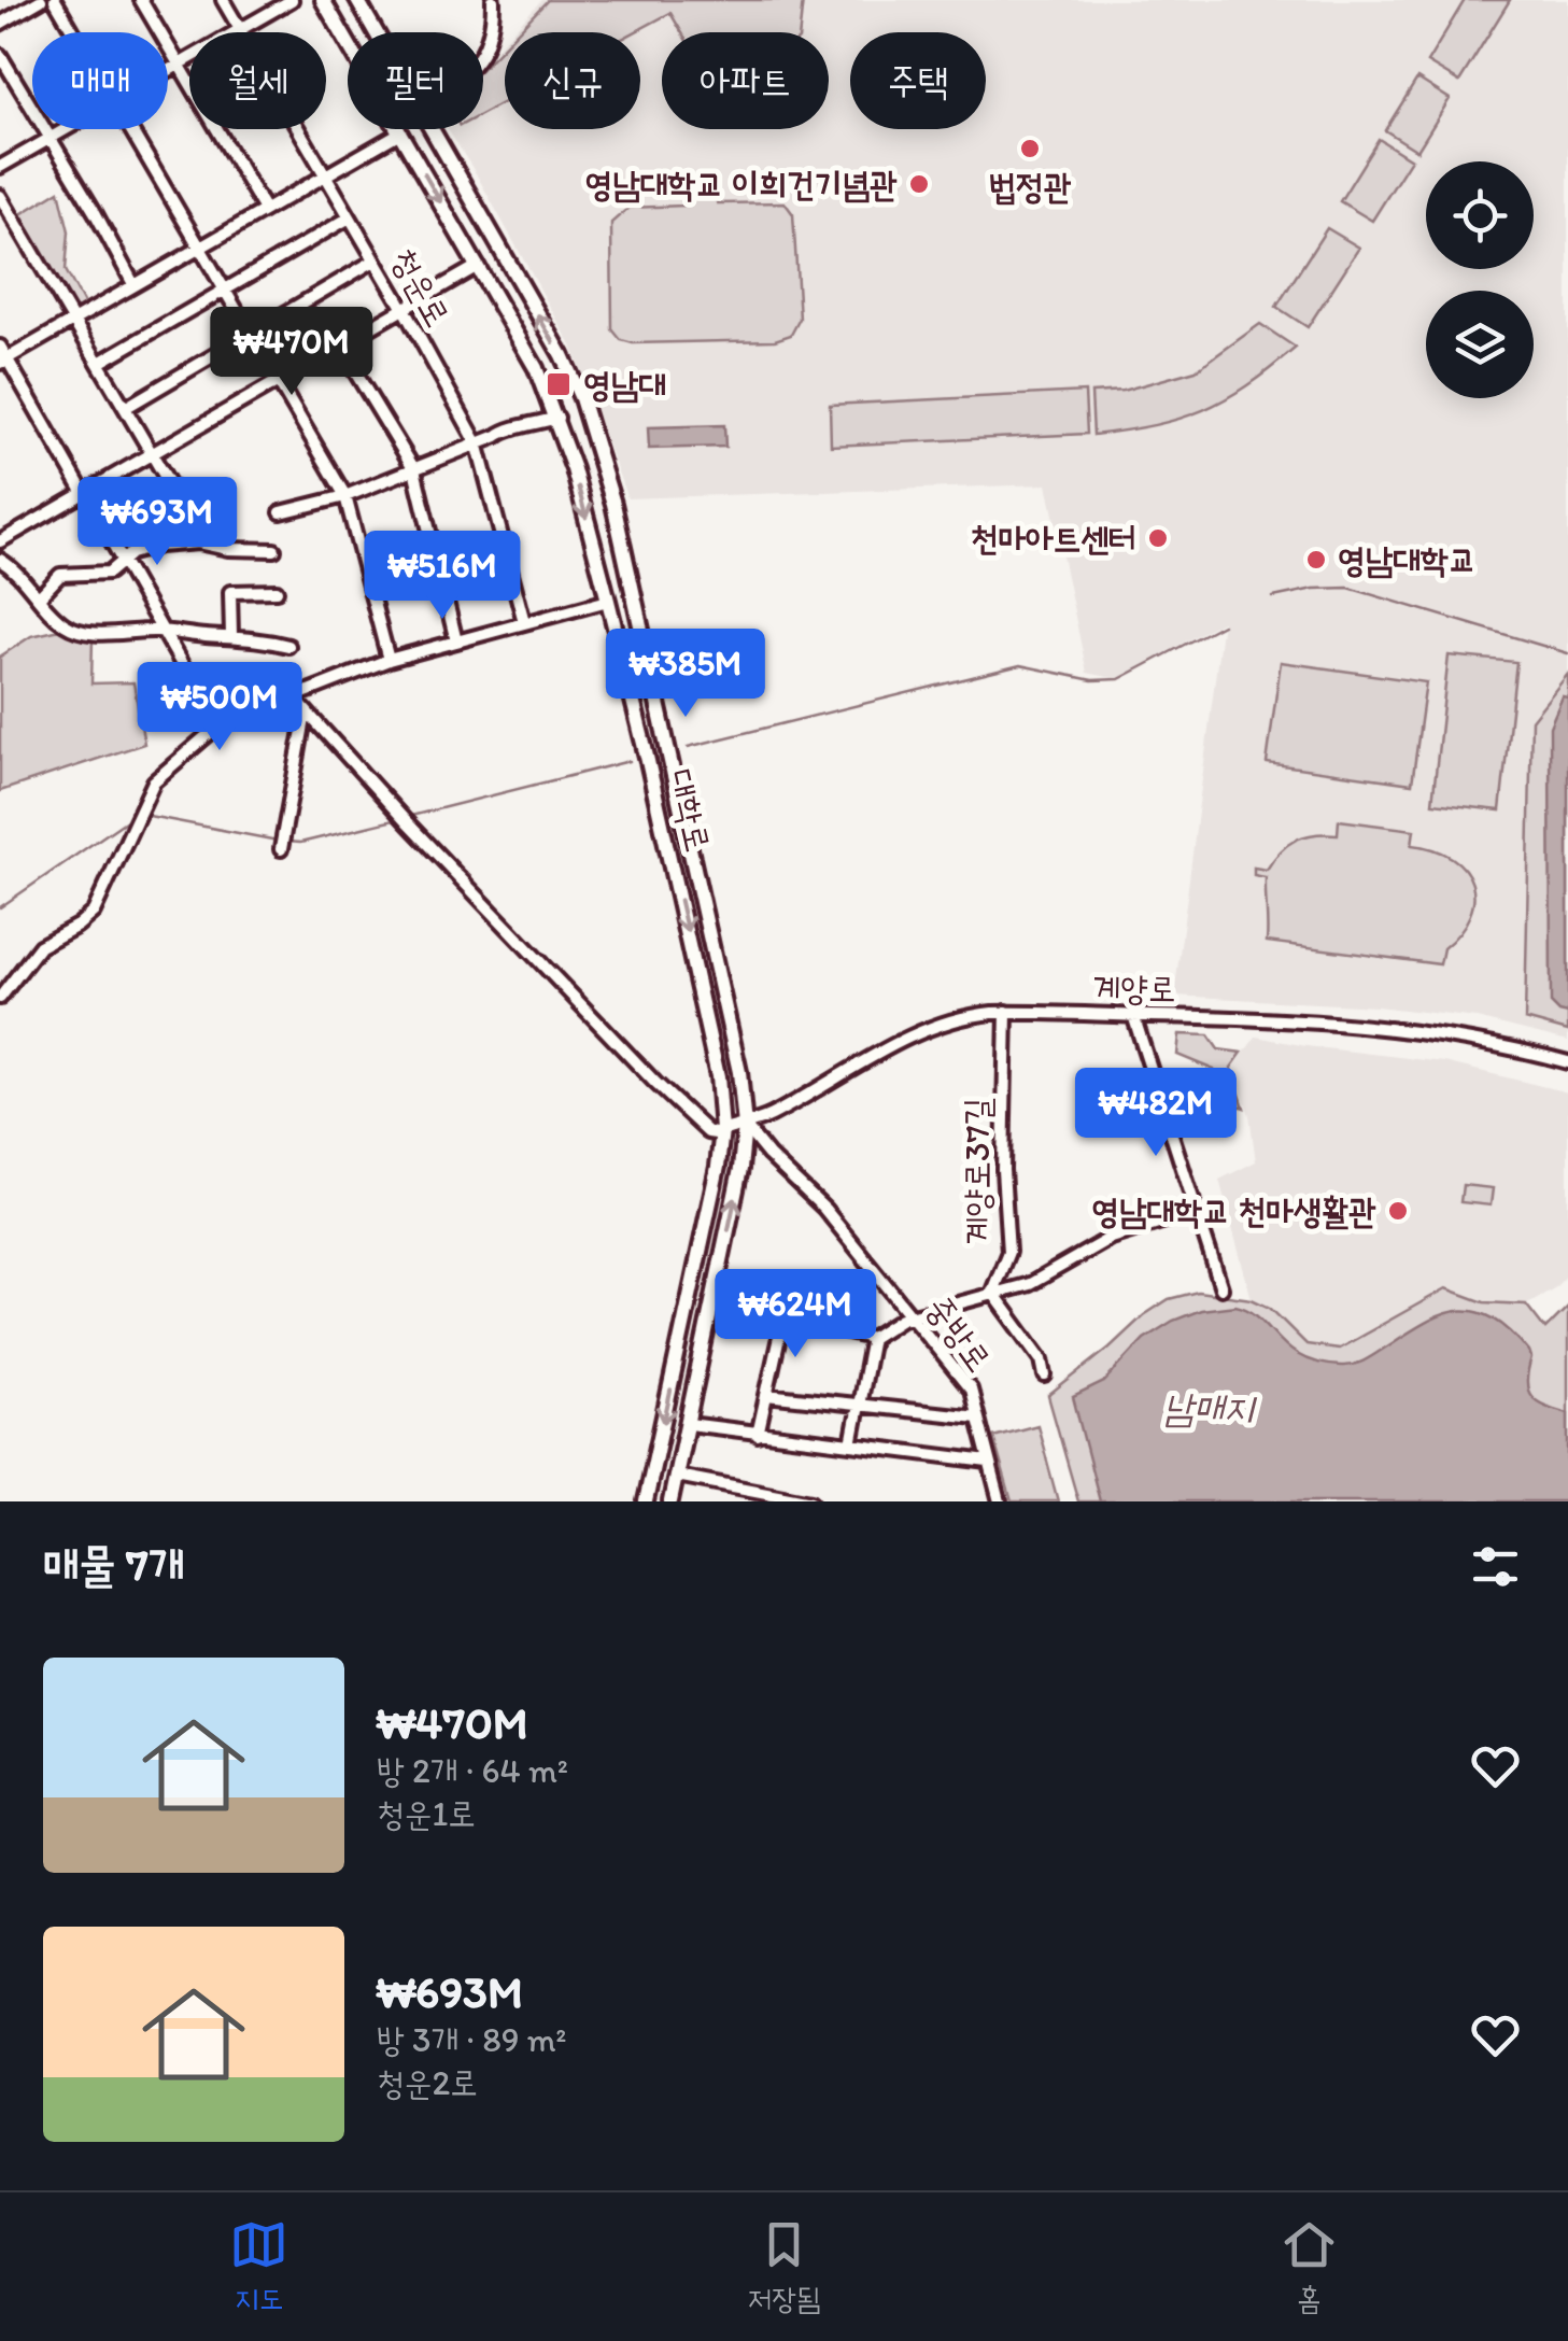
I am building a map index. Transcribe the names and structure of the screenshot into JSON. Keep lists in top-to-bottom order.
{
  "streets": {
    "main road": ["대학로"],
    "street": [
      "청운로",
      "계양로",
      "계양로37길",
      "중방로"
    ]
  },
  "crossings": [
    ["대학로", "계양로"],
    ["계양로", "계양로37길"],
    ["계양로", "중방로"]
  ],
  "water": ["남매지"],
  "places": {
    "other": [
      "법정관",
      "영남대학교 이희건기념관",
      "천마아트센터",
      "영남대학교",
      "영남대학교 천마생활관"
    ],
    "transit": ["영남대"]
  },
  "page": {
    "chip": [
      "매매",
      "월세",
      "필터",
      "신규",
      "아파트",
      "주택"
    ],
    "price": [
      "₩470M",
      "₩693M",
      "₩516M",
      "₩385M",
      "₩500M",
      "₩482M",
      "₩624M"
    ],
    "heading": "매물 7개",
    "list": [
      {
        "name": "₩470M",
        "note": "방 2개 · 64 m² · 청운1로"
      },
      {
        "name": "₩693M",
        "note": "방 3개 · 89 m² · 청운2로"
      }
    ],
    "tabs": ["지도", "저장됨", "홈"]
  }
}
